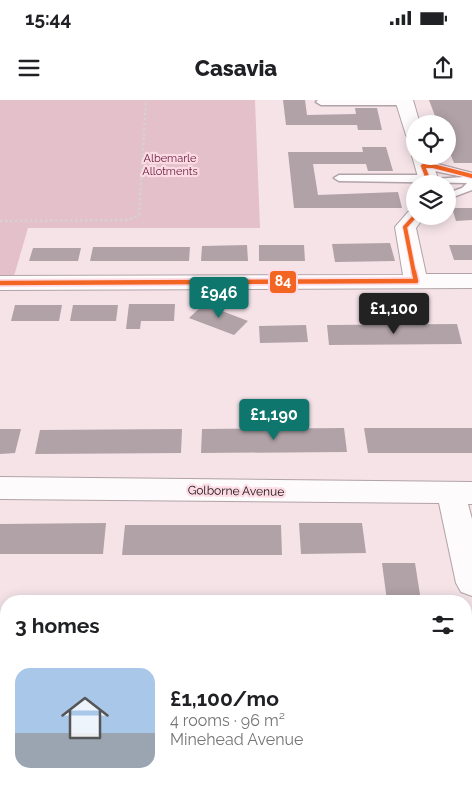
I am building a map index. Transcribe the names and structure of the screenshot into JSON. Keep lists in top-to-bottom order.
{
  "streets": {
    "street": ["Golborne Avenue"]
  },
  "parks": ["Albemarle Allotments"],
  "lines": ["transit line 84"],
  "page": {
    "status": "15:44",
    "header": "Casavia",
    "price": ["£946", "£1,100", "£1,190"],
    "heading": "3 homes",
    "list": [
      {
        "name": "£1,100/mo",
        "note": "4 rooms · 96 m² · Minehead Avenue"
      }
    ]
  }
}
